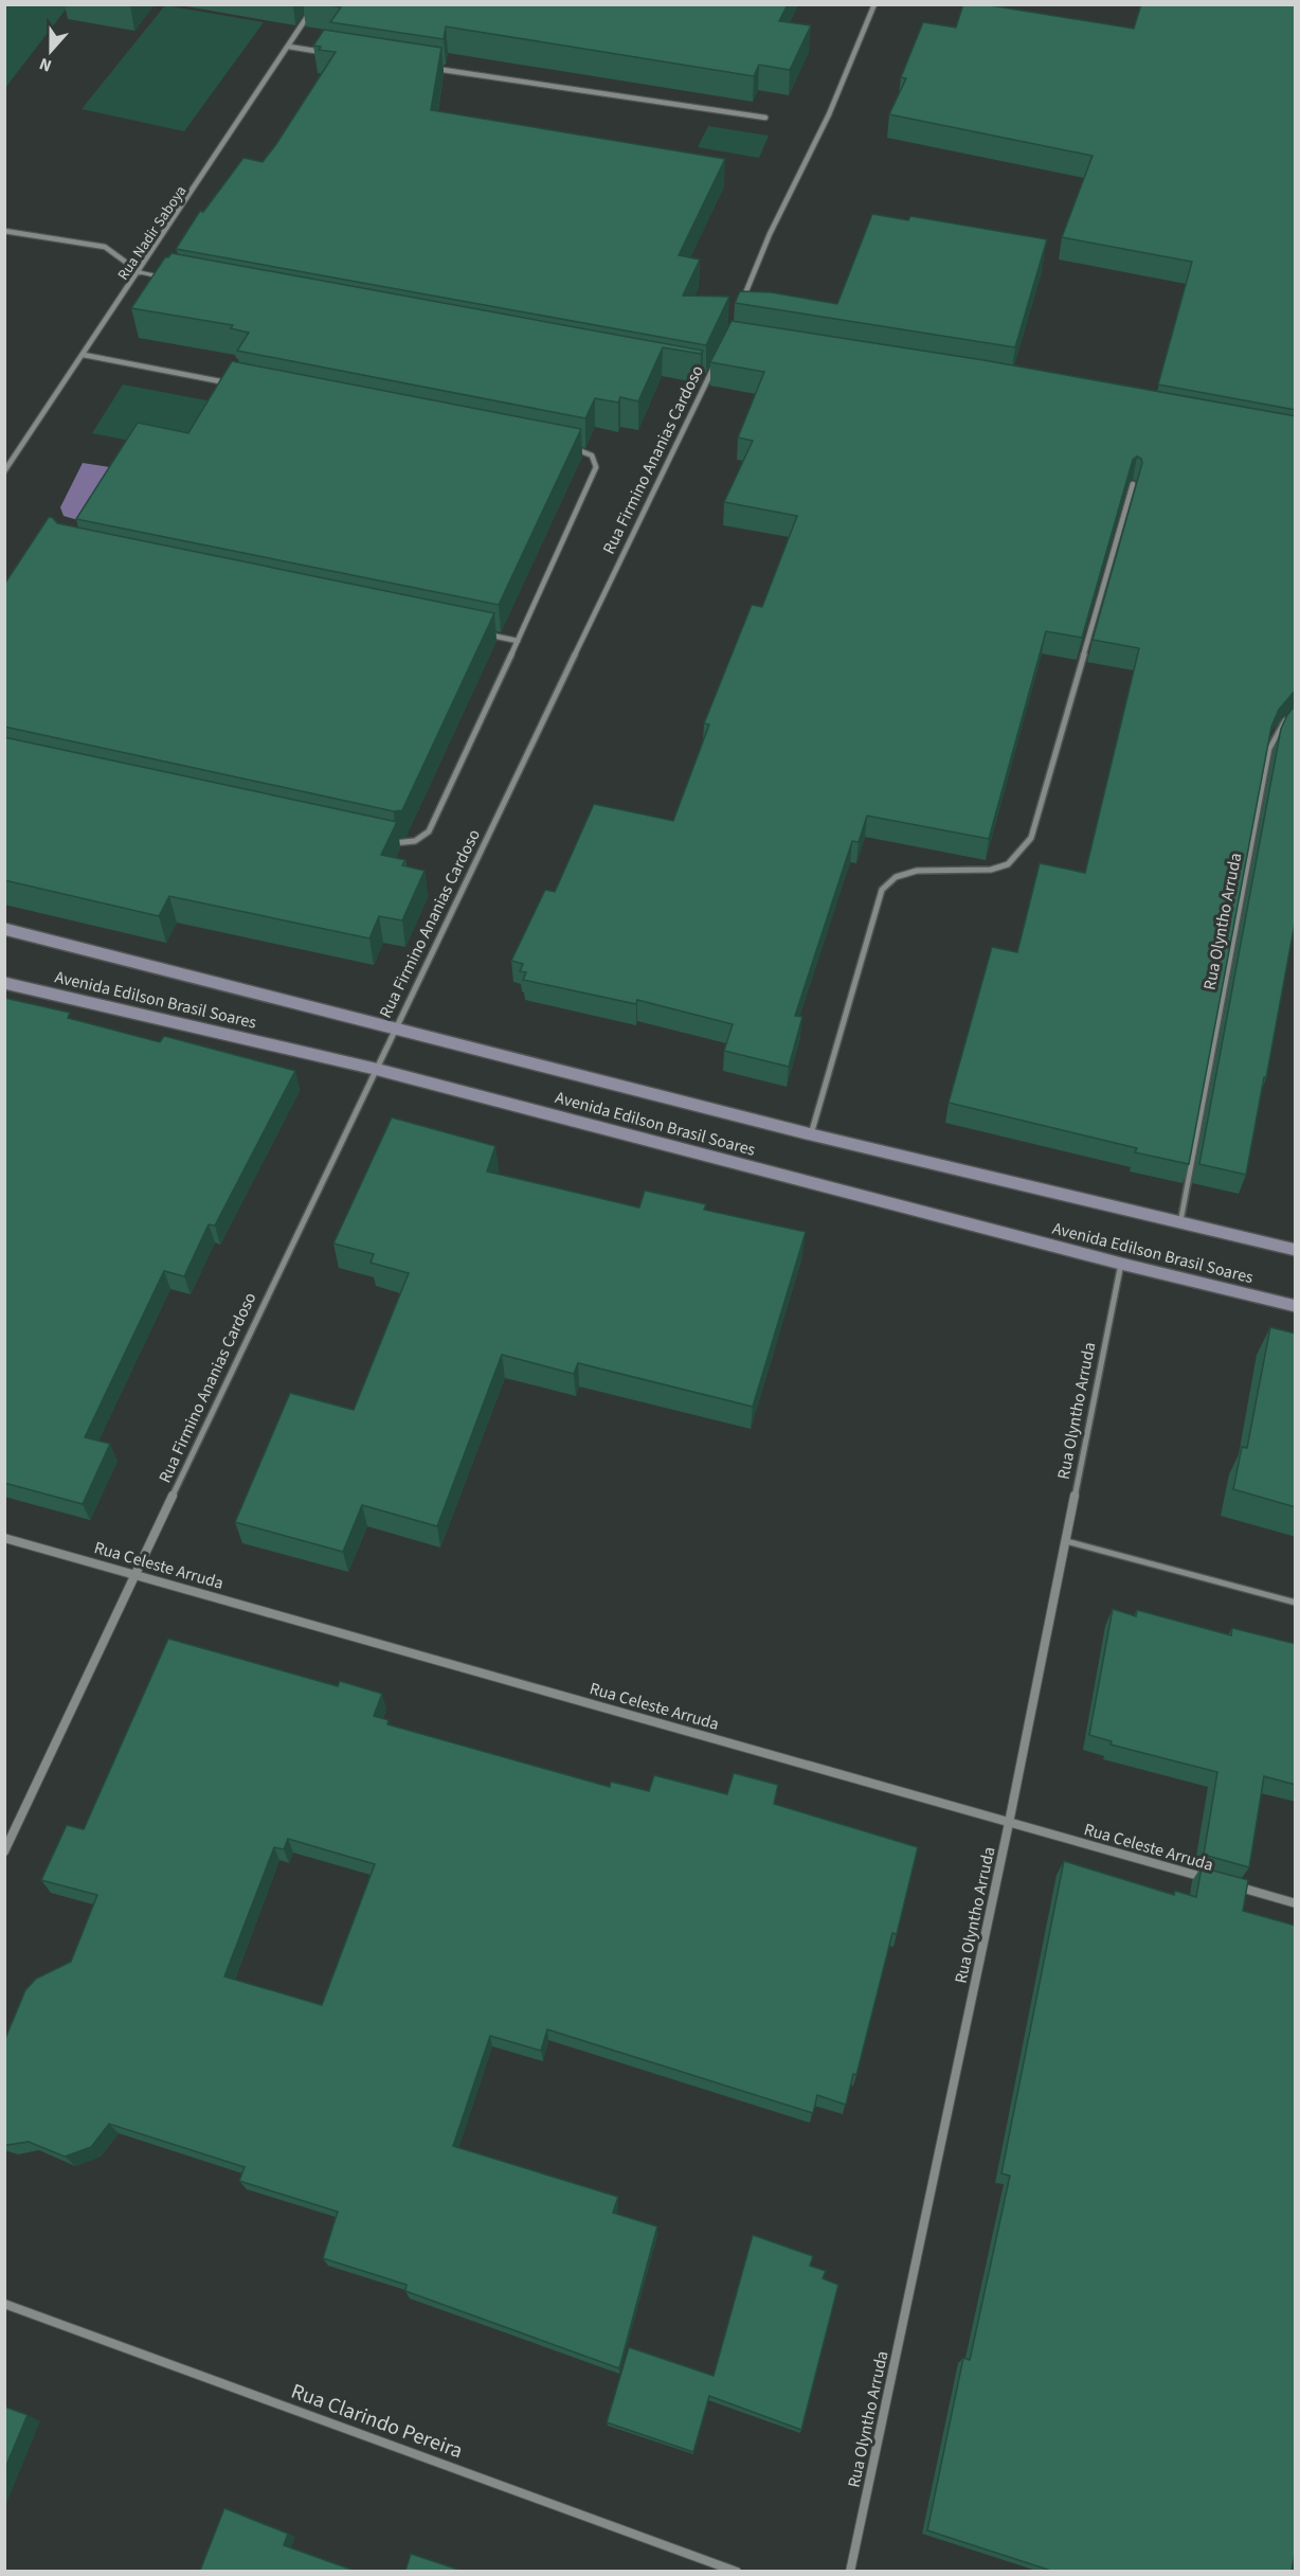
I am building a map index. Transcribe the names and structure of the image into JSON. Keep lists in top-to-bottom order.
{
  "streets": {
    "main road": ["Avenida Edilson Brasil Soares"],
    "street": [
      "Rua Nadir Saboya",
      "Rua Firmino Ananias Cardoso",
      "Rua Olyntho Arruda",
      "Rua Celeste Arruda",
      "Rua Clarindo Pereira"
    ]
  },
  "crossings": [
    ["Rua Firmino Ananias Cardoso", "Avenida Edilson Brasil Soares"],
    ["Rua Firmino Ananias Cardoso", "Rua Celeste Arruda"],
    ["Rua Olyntho Arruda", "Avenida Edilson Brasil Soares"],
    ["Rua Olyntho Arruda", "Rua Celeste Arruda"]
  ],
  "north": "bottom"
}
